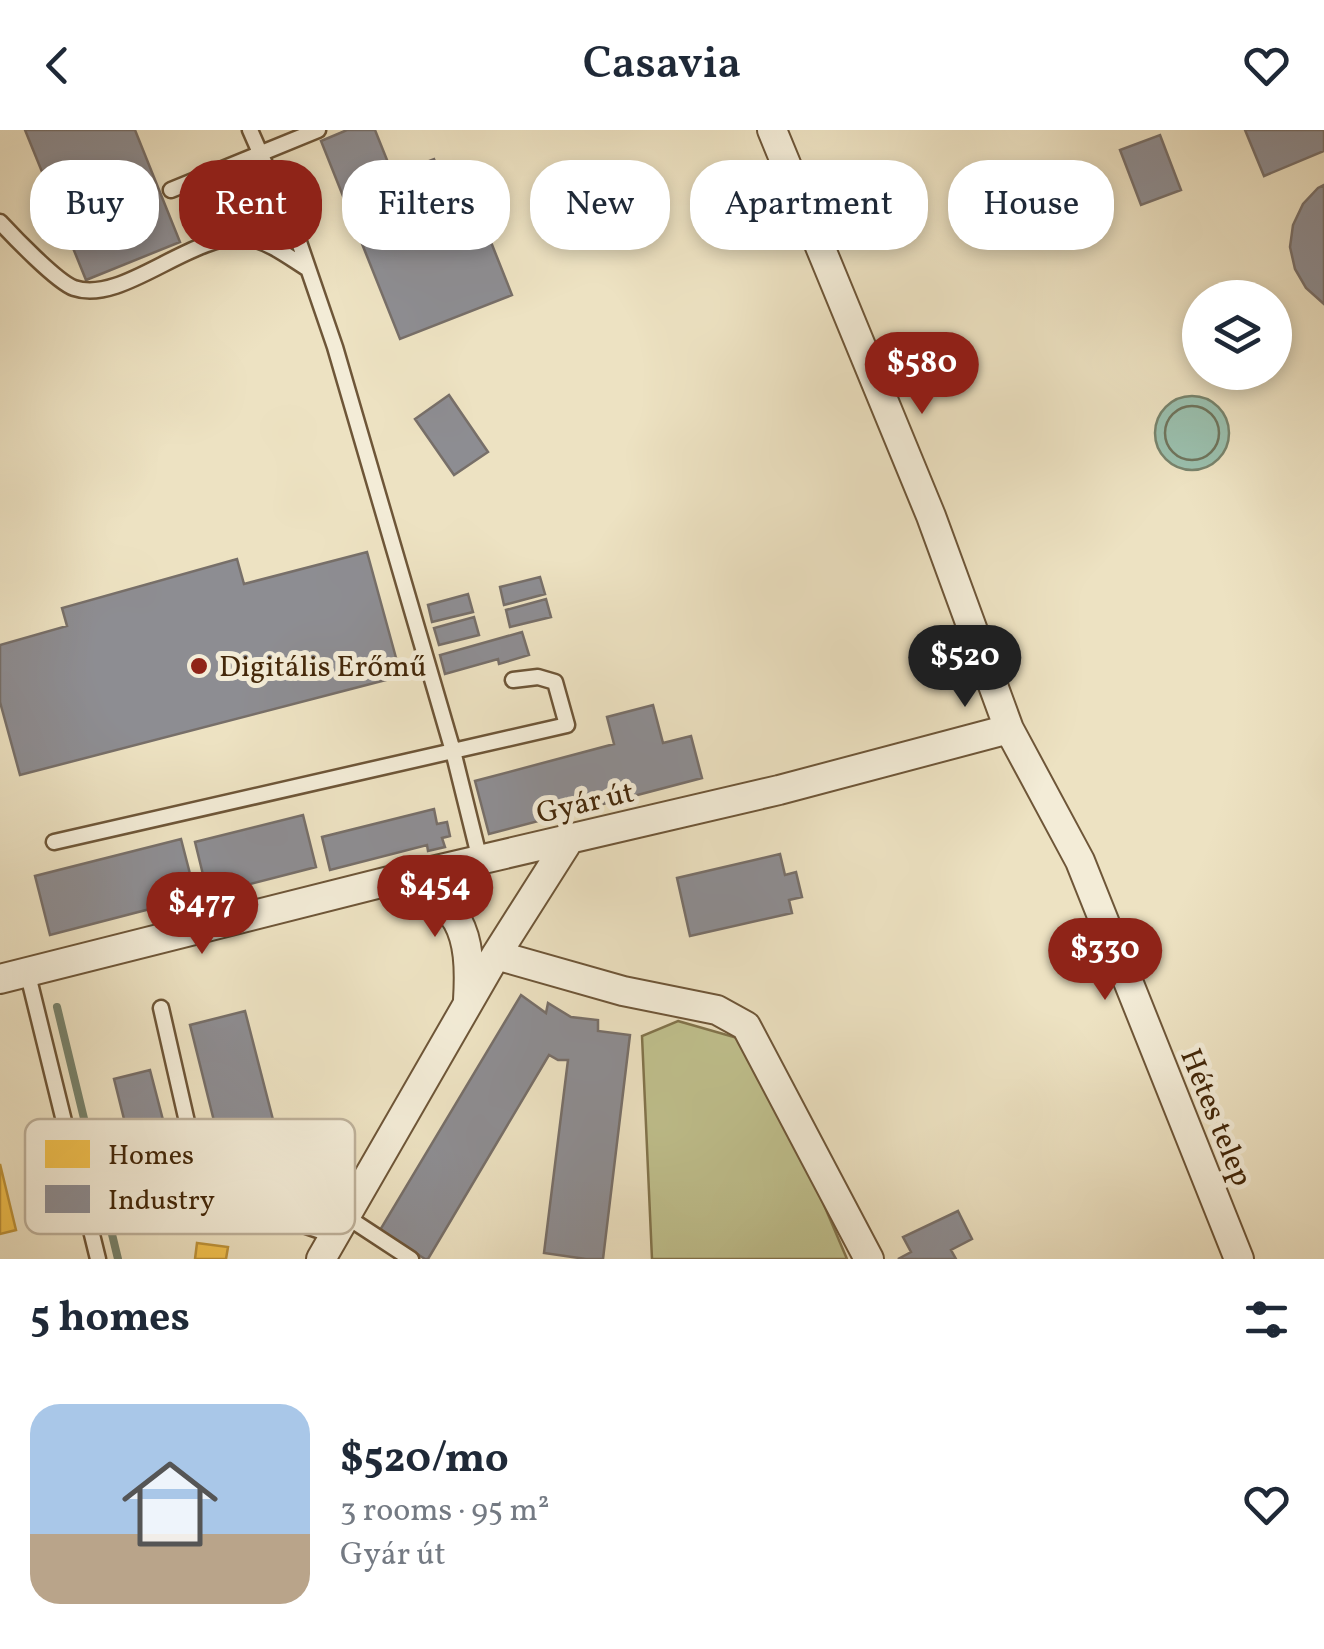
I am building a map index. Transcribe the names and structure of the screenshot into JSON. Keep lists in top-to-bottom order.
{
  "streets": {
    "street": ["Gyár út", "Hétes telep"]
  },
  "crossings": [
    ["Gyár út", "Hétes telep"]
  ],
  "places": ["Digitális Erőmű"],
  "legend": ["Homes", "Industry"],
  "page": {
    "header": "Casavia",
    "chip": [
      "Buy",
      "Rent",
      "Filters",
      "New",
      "Apartment",
      "House"
    ],
    "price": [
      "$580",
      "$520",
      "$454",
      "$477",
      "$330"
    ],
    "heading": "5 homes",
    "list": [
      {
        "name": "$520/mo",
        "note": "3 rooms · 95 m² · Gyár út"
      }
    ]
  }
}
